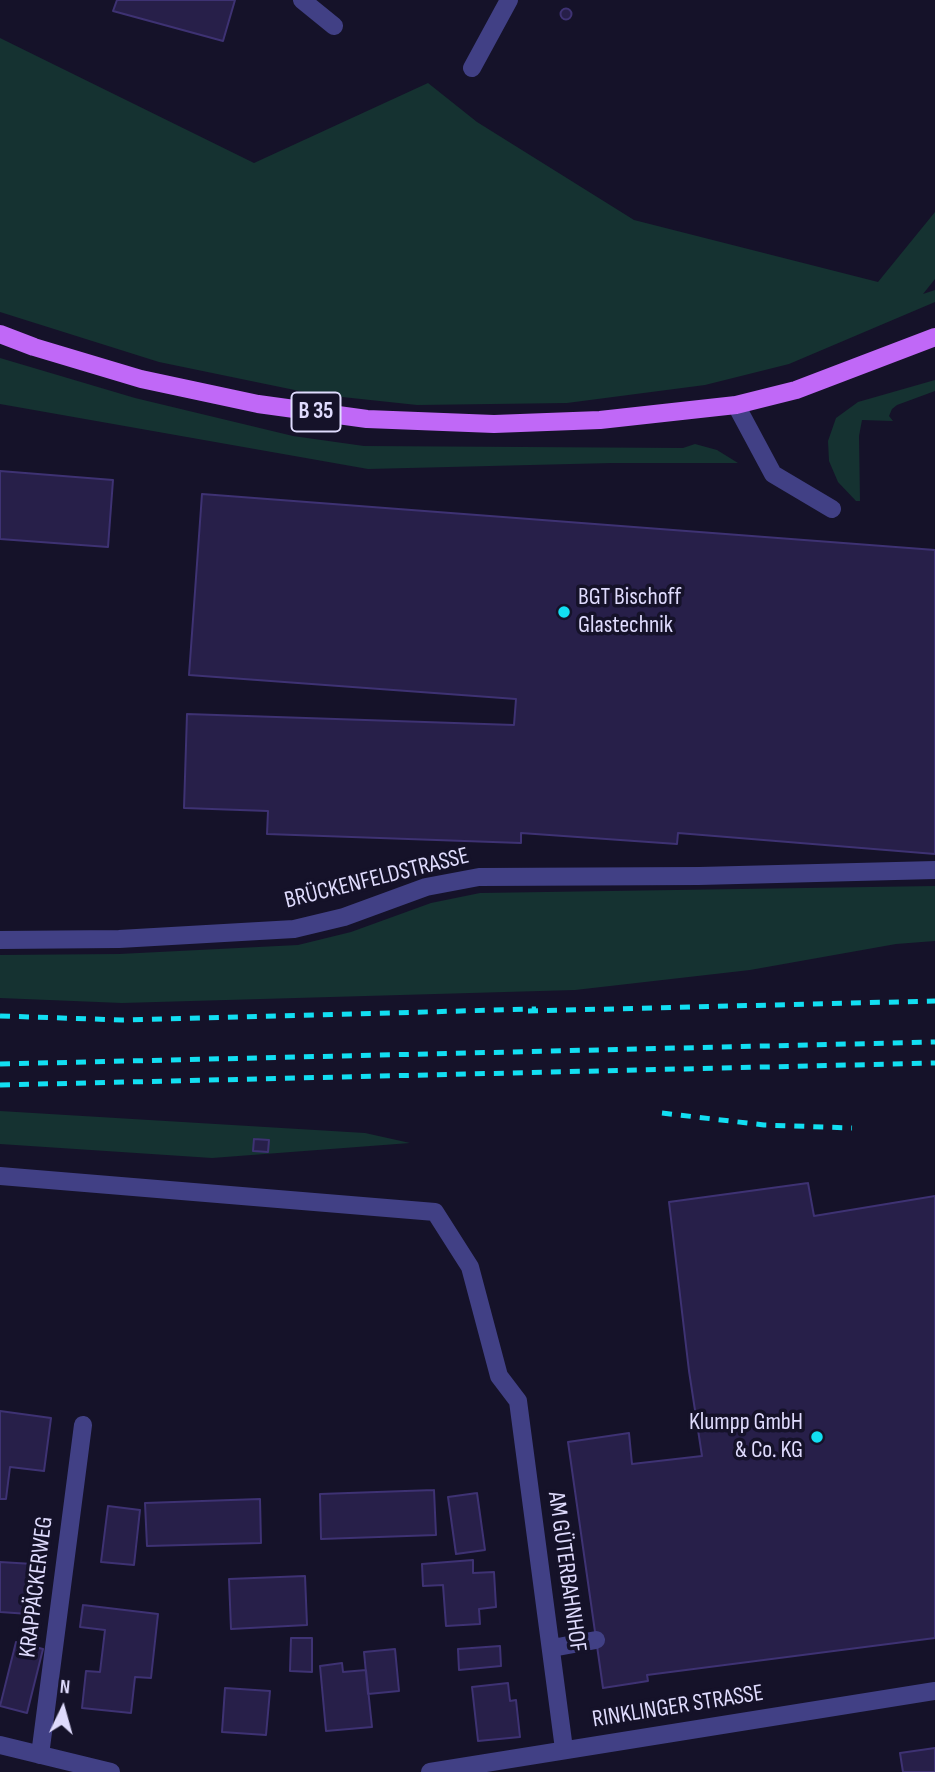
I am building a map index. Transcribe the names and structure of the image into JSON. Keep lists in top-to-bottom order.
{
  "streets": {
    "main road": ["B 35"],
    "street": [
      "BRÜCKENFELDSTRASSE",
      "AM GÜTERBAHNHOF",
      "KRAPPÄCKERWEG",
      "RINKLINGER STRASSE"
    ]
  },
  "crossings": [
    ["AM GÜTERBAHNHOF", "RINKLINGER STRASSE"]
  ],
  "places": ["BGT Bischoff Glastechnik", "Klumpp GmbH & Co. KG"],
  "north": "top"
}
